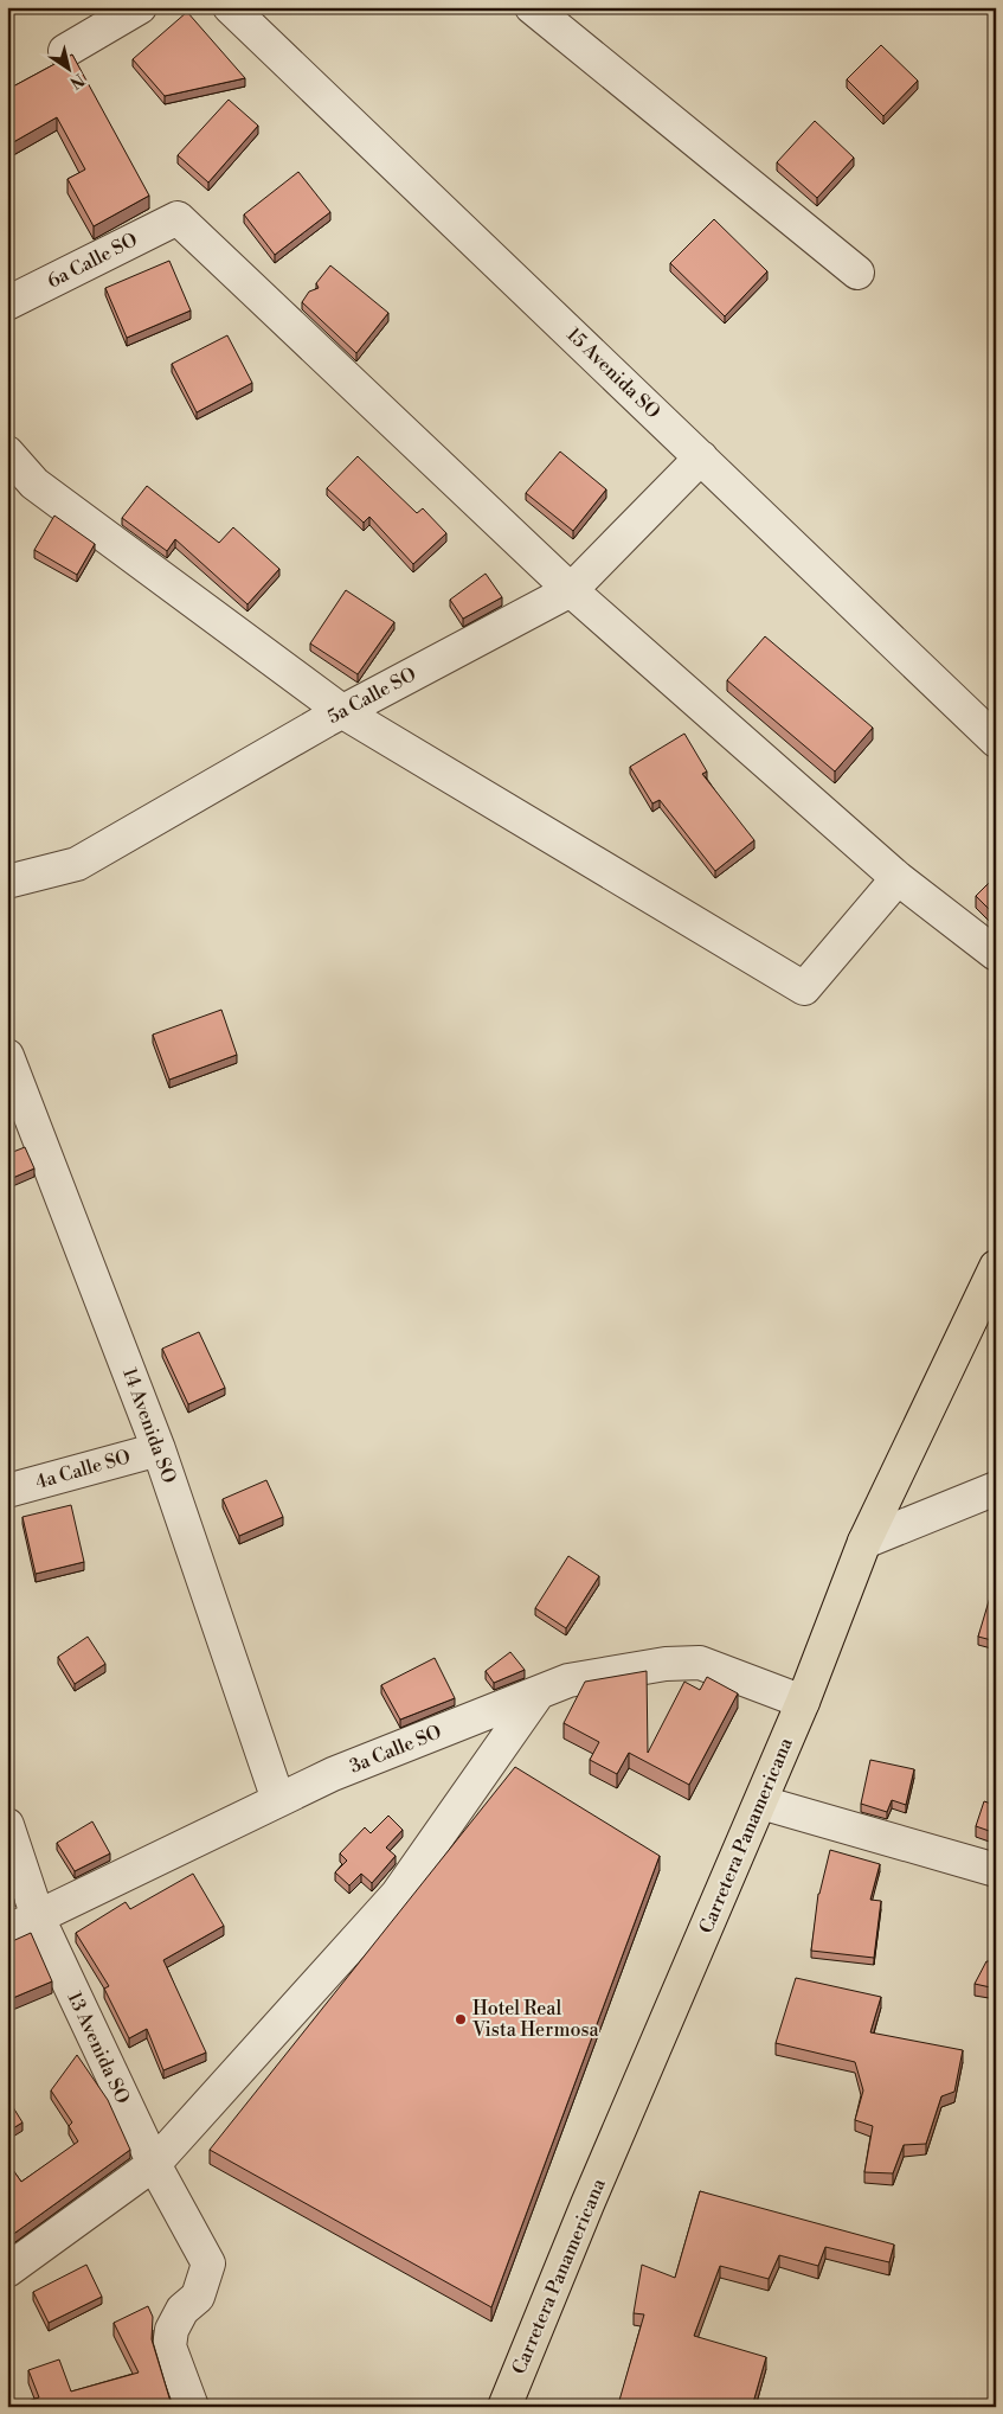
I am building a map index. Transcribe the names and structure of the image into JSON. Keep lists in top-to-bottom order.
{
  "streets": {
    "highway": ["Carretera Panamericana"],
    "street": [
      "6a Calle SO",
      "15 Avenida SO",
      "5a Calle SO",
      "14 Avenida SO",
      "4a Calle SO",
      "3a Calle SO",
      "13 Avenida SO"
    ]
  },
  "crossings": [
    ["6a Calle SO", "5a Calle SO"],
    ["15 Avenida SO", "5a Calle SO"],
    ["14 Avenida SO", "4a Calle SO"],
    ["14 Avenida SO", "3a Calle SO"],
    ["3a Calle SO", "Carretera Panamericana"],
    ["3a Calle SO", "13 Avenida SO"]
  ],
  "places": ["Hotel Real Vista Hermosa"],
  "north": "bottom right"
}
